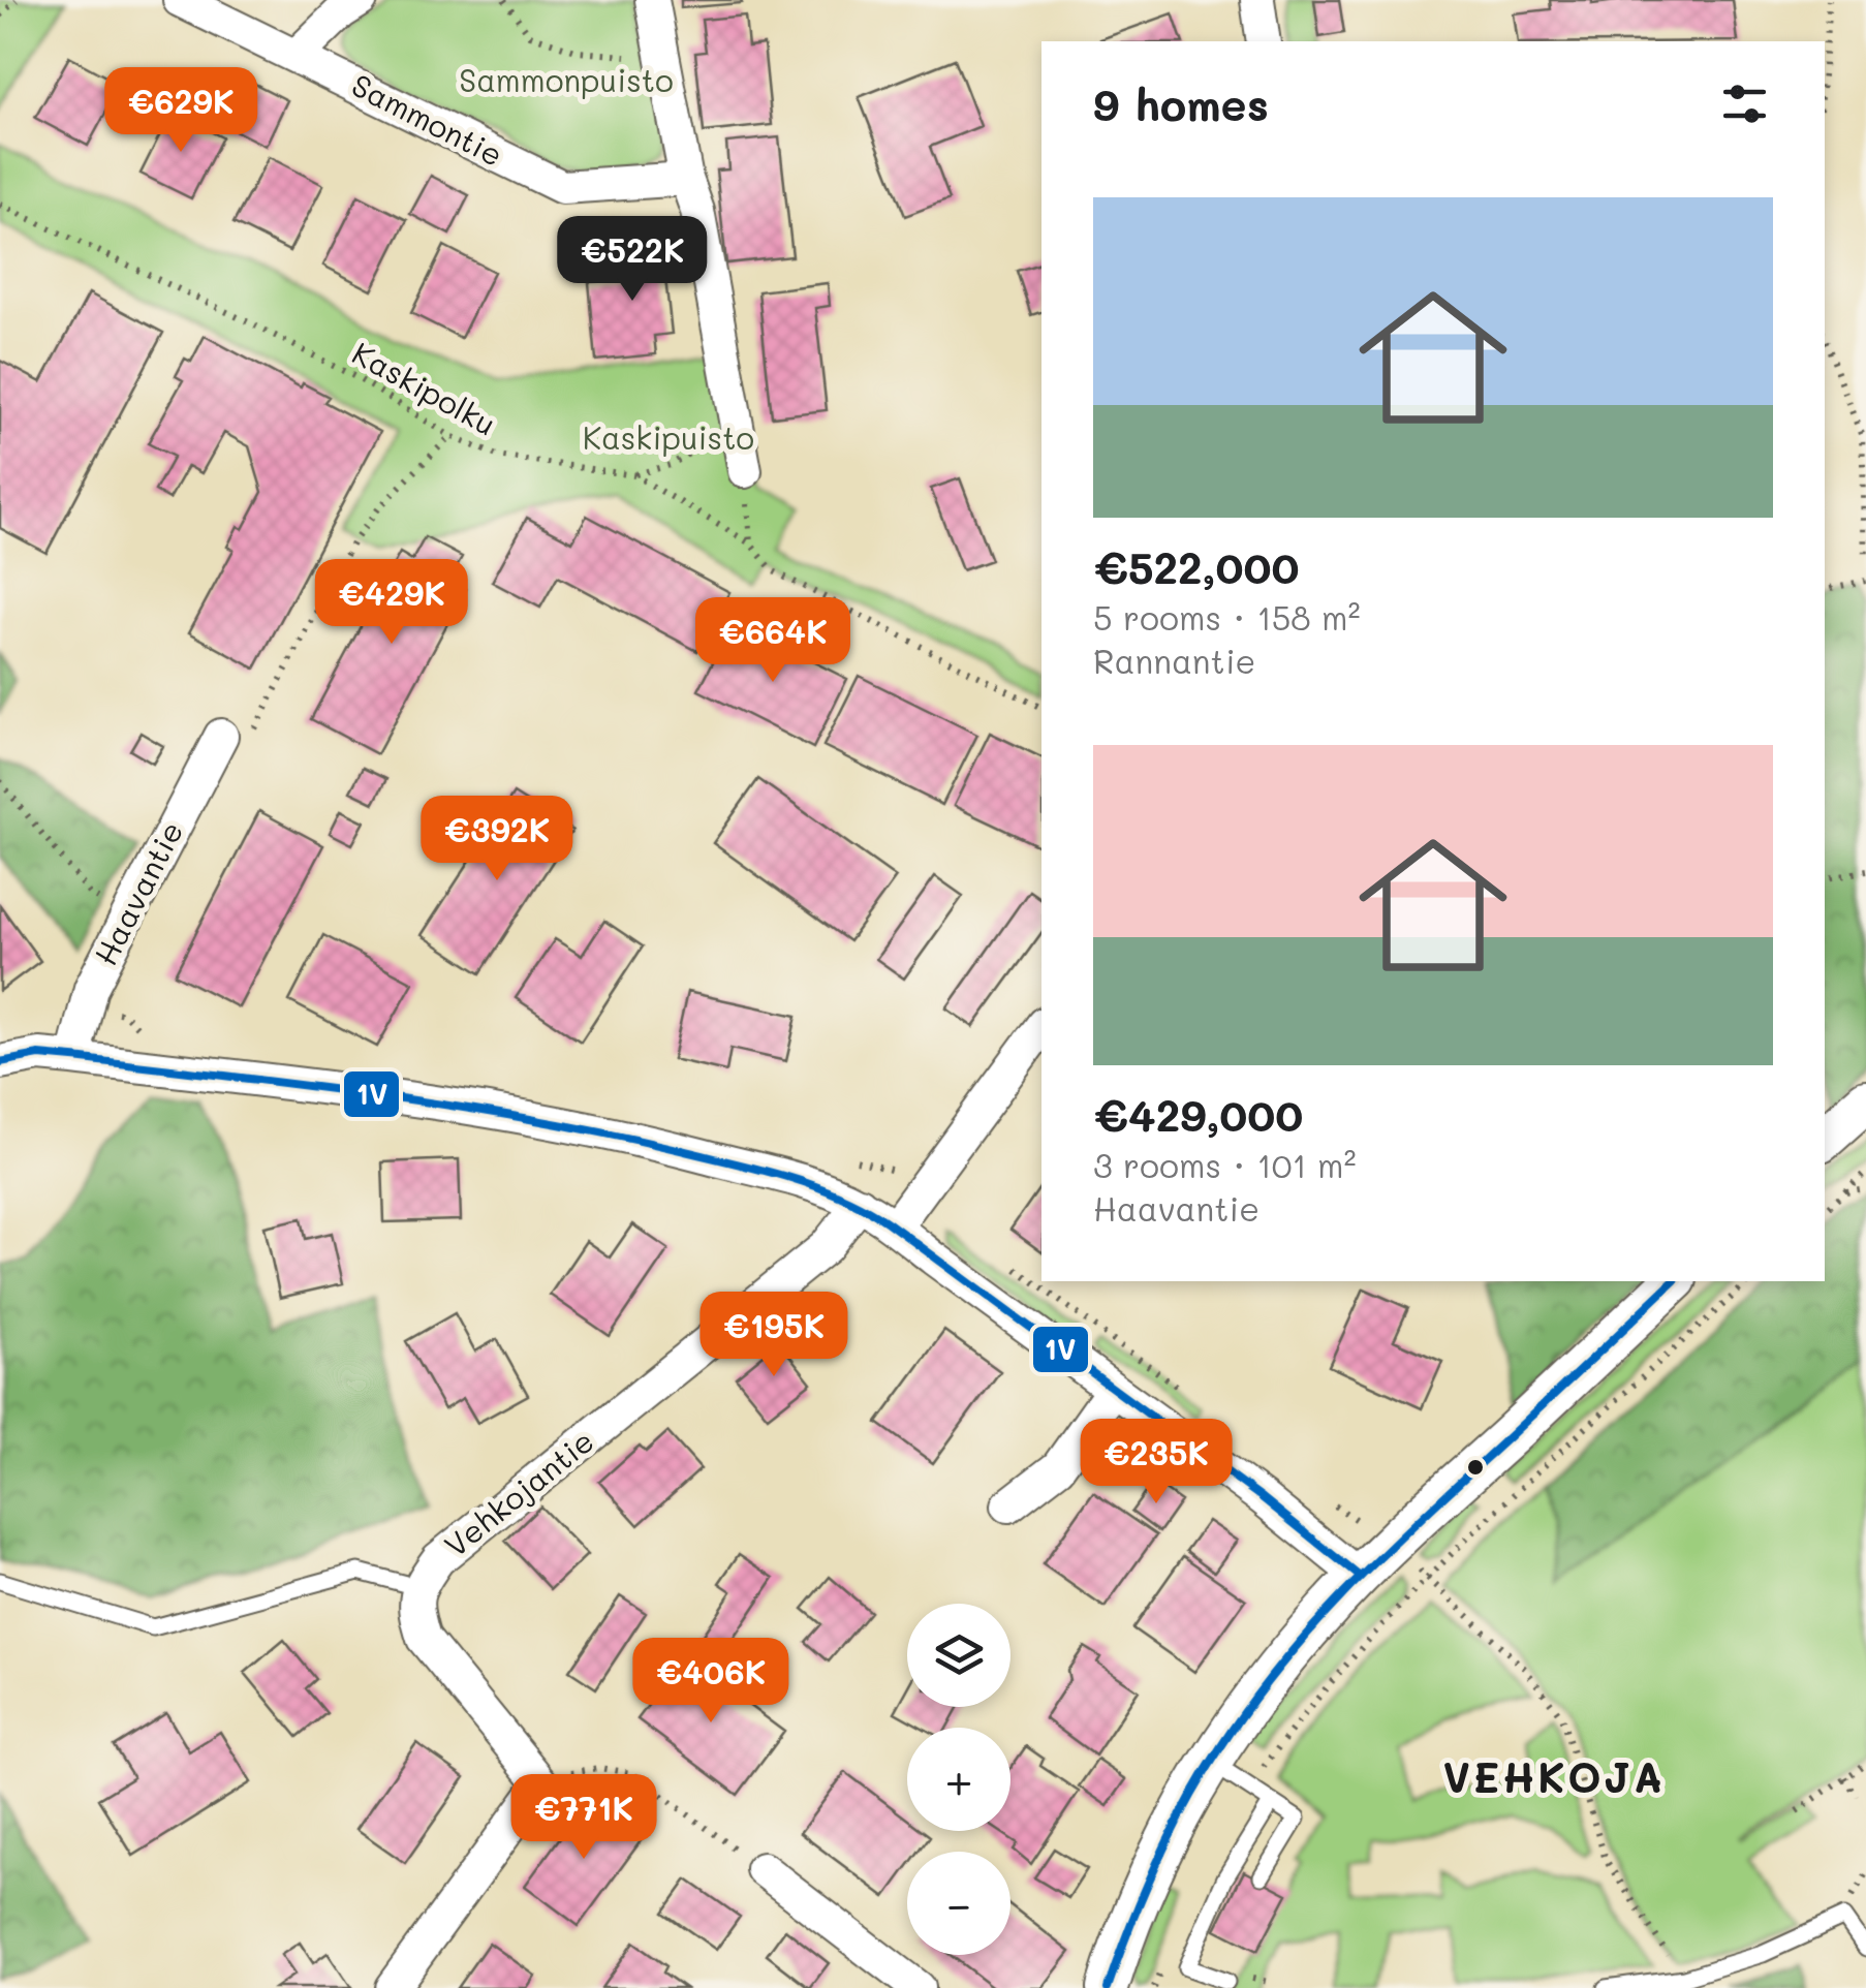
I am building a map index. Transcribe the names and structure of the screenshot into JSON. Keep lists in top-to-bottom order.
{
  "streets": {
    "street": ["Sammontie", "Haavantie", "Vehkojantie"],
    "path": ["Kaskipolku"]
  },
  "districts": ["VEHKOJA"],
  "parks": ["Sammonpuisto", "Kaskipuisto"],
  "lines": ["transit line 1V"],
  "page": {
    "heading": "9 homes",
    "price": [
      "€629K",
      "€522K",
      "€429K",
      "€664K",
      "€392K",
      "€195K",
      "€235K",
      "€406K",
      "€771K"
    ],
    "list": [
      {
        "name": "€522,000",
        "note": "5 rooms · 158 m² · Rannantie"
      },
      {
        "name": "€429,000",
        "note": "3 rooms · 101 m² · Haavantie"
      }
    ],
    "map_buttons": ["+", "−"]
  }
}
